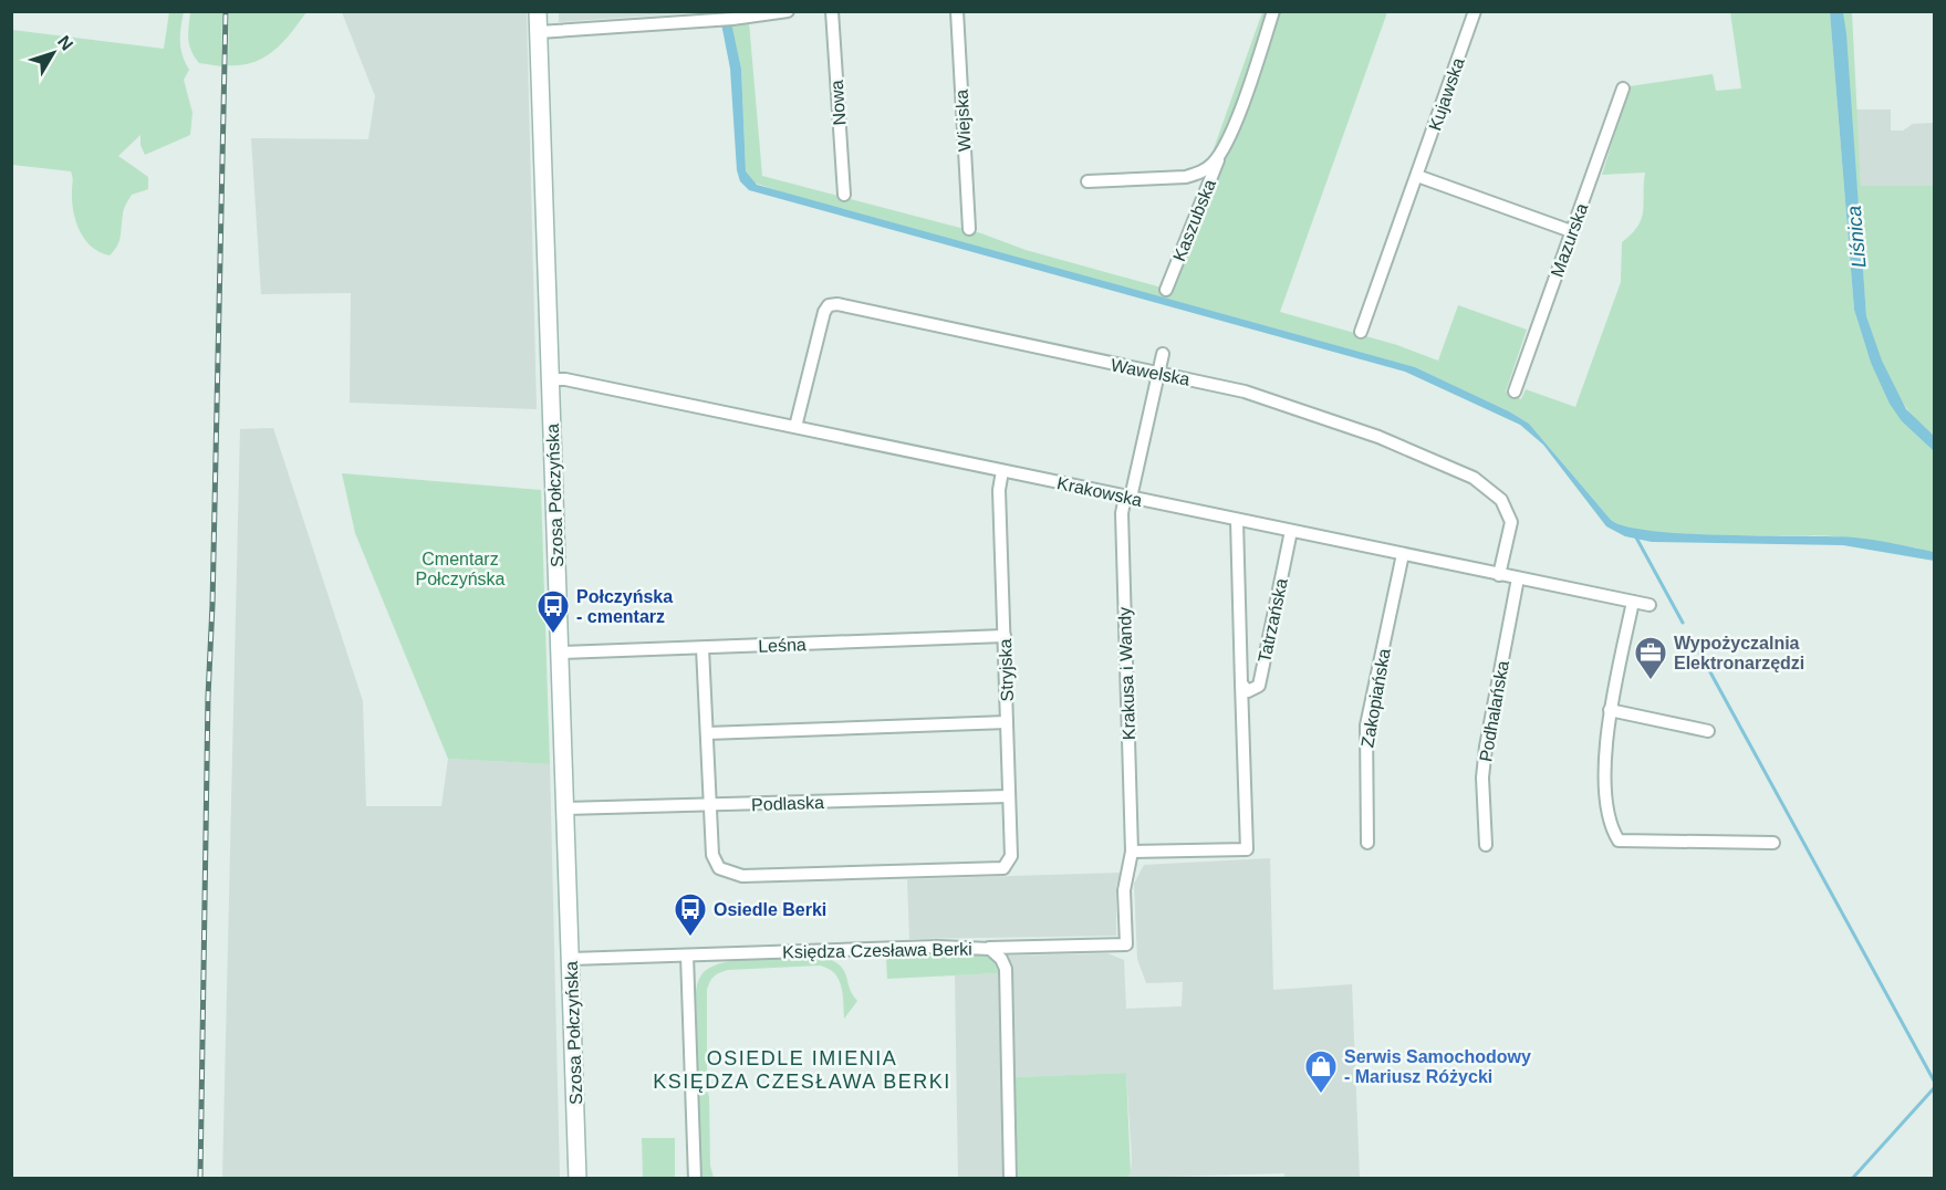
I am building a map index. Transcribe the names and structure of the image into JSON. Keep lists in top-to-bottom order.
{
  "streets": {
    "main road": ["Szosa Połczyńska"],
    "street": [
      "Kujawska",
      "Nowa",
      "Wiejska",
      "Kaszubska",
      "Mazurska",
      "Wawelska",
      "Krakowska",
      "Tatrzańska",
      "Leśna",
      "Stryjska",
      "Krakusa i Wandy",
      "Zakopiańska",
      "Podhalańska",
      "Podlaska",
      "Księdza Czesława Berki"
    ]
  },
  "crossings": [
    ["Wawelska", "Krakowska"],
    ["Wawelska", "Krakusa i Wandy"],
    ["Krakowska", "Szosa Połczyńska"],
    ["Krakowska", "Tatrzańska"],
    ["Krakowska", "Stryjska"],
    ["Krakowska", "Krakusa i Wandy"],
    ["Krakowska", "Zakopiańska"],
    ["Krakowska", "Podhalańska"],
    ["Szosa Połczyńska", "Leśna"],
    ["Szosa Połczyńska", "Podlaska"],
    ["Szosa Połczyńska", "Księdza Czesława Berki"],
    ["Tatrzańska", "Krakusa i Wandy"],
    ["Leśna", "Stryjska"],
    ["Stryjska", "Podlaska"],
    ["Krakusa i Wandy", "Księdza Czesława Berki"]
  ],
  "districts": ["OSIEDLE IMIENIA KSIĘDZA CZESŁAWA BERKI"],
  "water": ["Liśnica"],
  "parks": ["Cmentarz Połczyńska"],
  "places": {
    "bus stop": ["Połczyńska - cmentarz", "Osiedle Berki"],
    "office": ["Wypożyczalnia Elektronarzędzi"],
    "shop": ["Serwis Samochodowy - Mariusz Różycki"]
  },
  "north": "top right"
}
